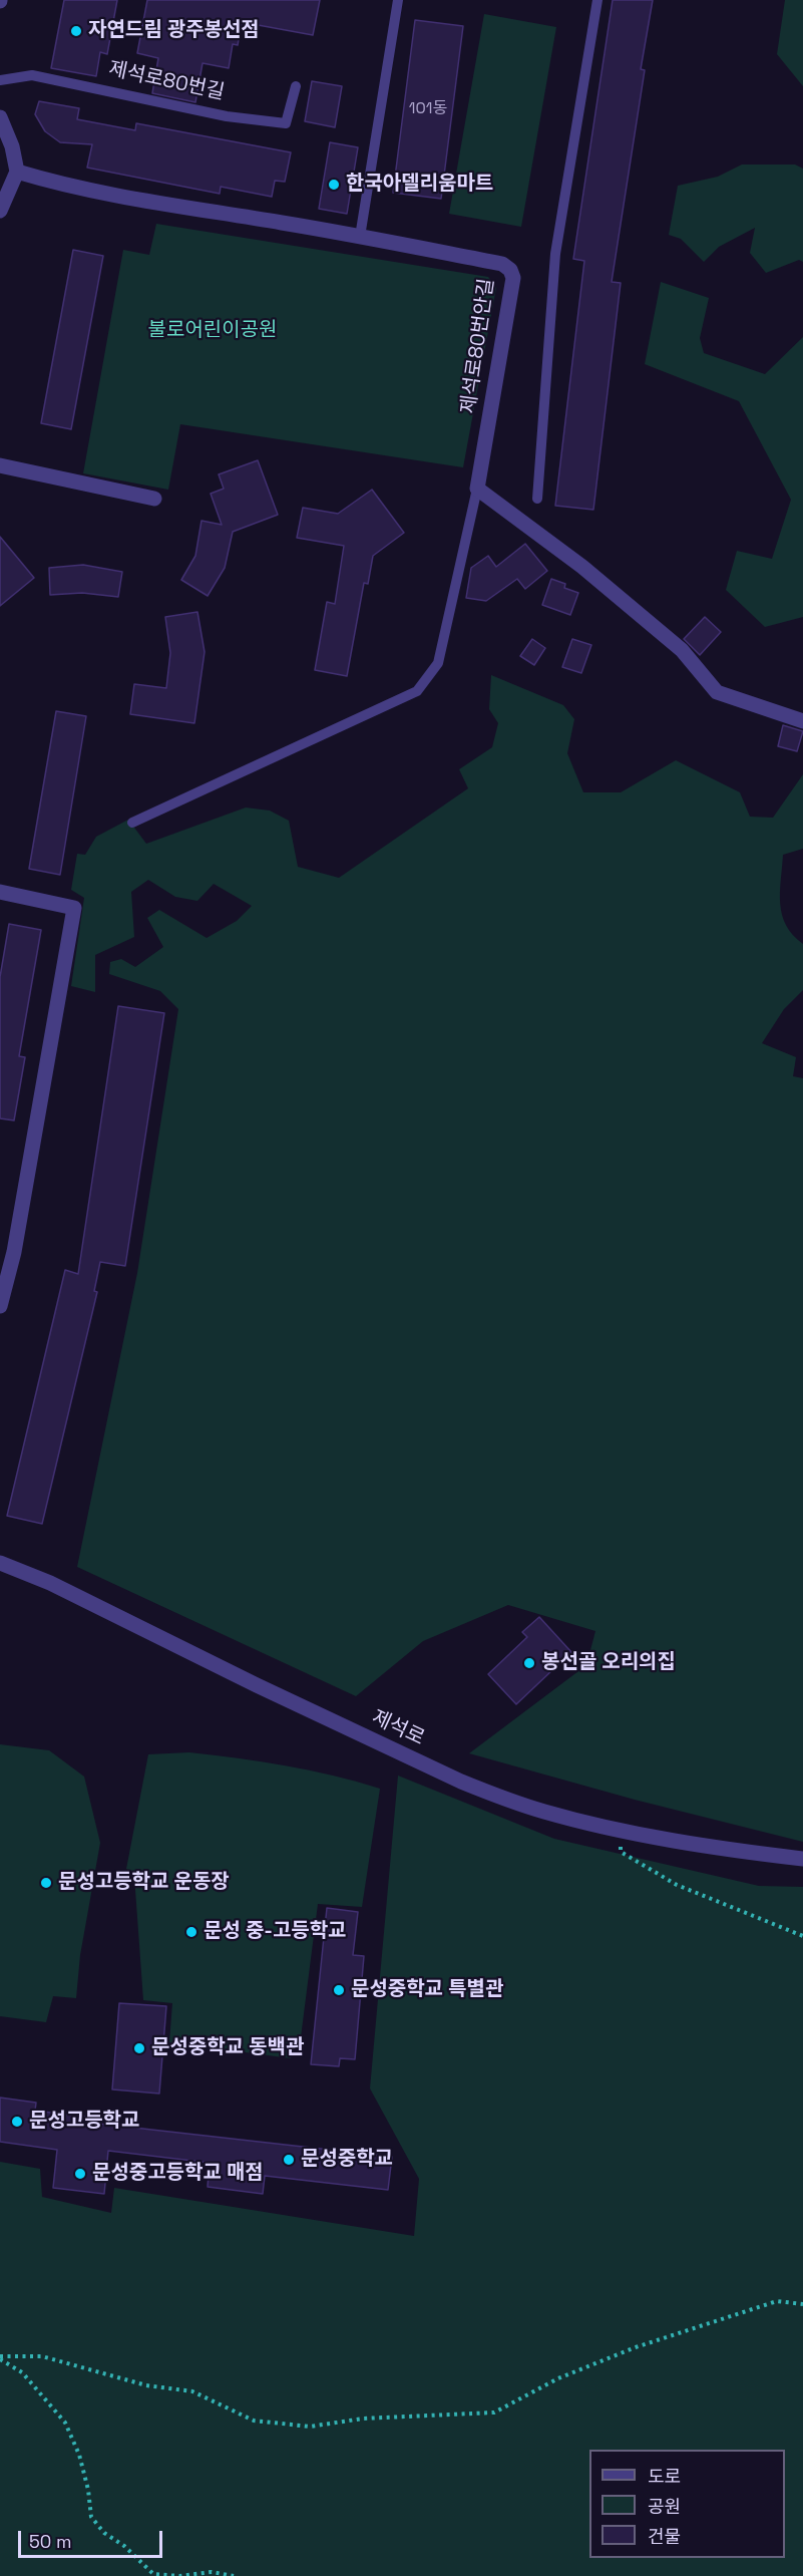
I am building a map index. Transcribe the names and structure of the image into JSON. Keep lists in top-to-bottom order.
{
  "streets": {
    "street": ["제석로80번안길", "제석로"],
    "lane": ["제석로80번길"]
  },
  "parks": ["불로어린이공원"],
  "places": [
    "자연드림 광주봉선점",
    "한국아델리움마트",
    "봉선골 오리의집",
    "문성고등학교 운동장",
    "문성 중-고등학교",
    "문성중학교 특별관",
    "문성중학교 동백관",
    "문성고등학교",
    "문성중학교",
    "문성중고등학교 매점"
  ],
  "house_numbers": ["101동"],
  "legend": ["도로", "공원", "건물"],
  "scale_bar": "50 m"
}
